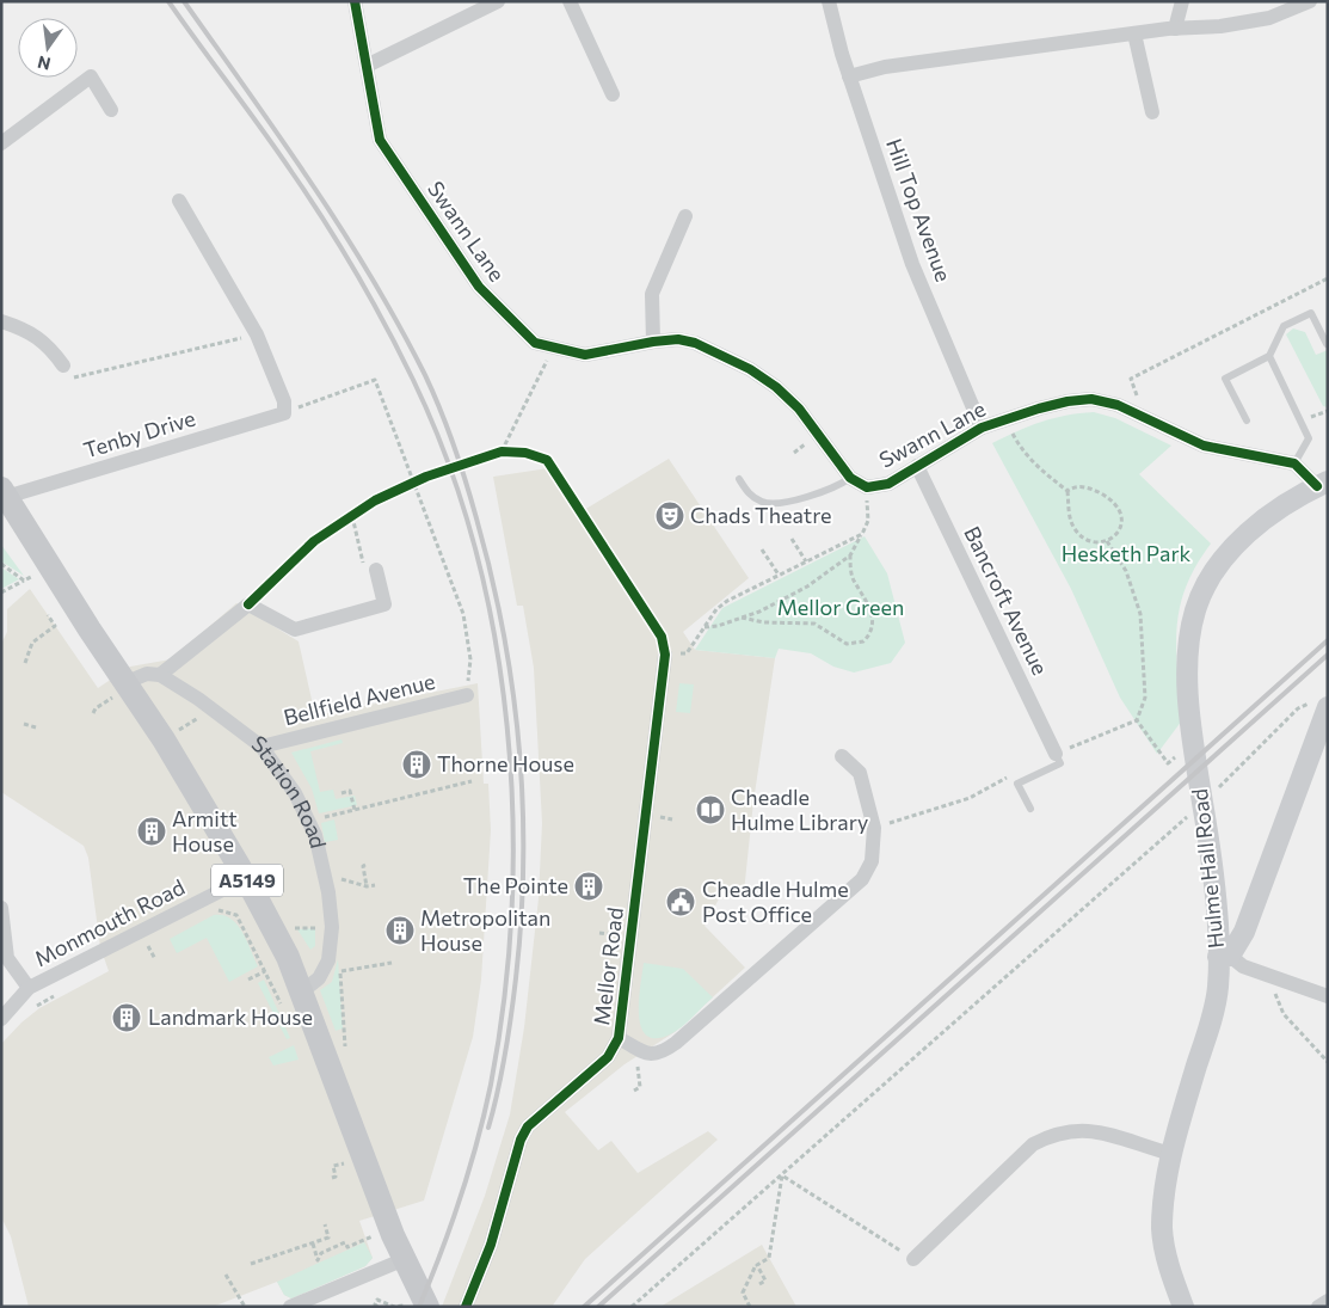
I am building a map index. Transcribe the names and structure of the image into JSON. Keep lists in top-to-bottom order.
{
  "streets": {
    "main road": ["Hulme Hall Road", "A5149"],
    "street": [
      "Hill Top Avenue",
      "Swann Lane",
      "Tenby Drive",
      "Bancroft Avenue",
      "Bellfield Avenue",
      "Station Road",
      "Monmouth Road",
      "Mellor Road"
    ]
  },
  "crossings": [
    ["Hill Top Avenue", "Swann Lane"],
    ["Swann Lane", "Bancroft Avenue"],
    ["Tenby Drive", "A5149"],
    ["Bellfield Avenue", "Station Road"],
    ["Station Road", "A5149"],
    ["A5149", "Monmouth Road"]
  ],
  "parks": ["Hesketh Park", "Mellor Green"],
  "places": {
    "theatre": ["Chads Theatre"],
    "building": [
      "Thorne House",
      "Armitt House",
      "The Pointe",
      "Metropolitan House",
      "Landmark House"
    ],
    "library": ["Cheadle Hulme Library"],
    "public building": ["Cheadle Hulme Post Office"]
  },
  "north": "bottom"
}
